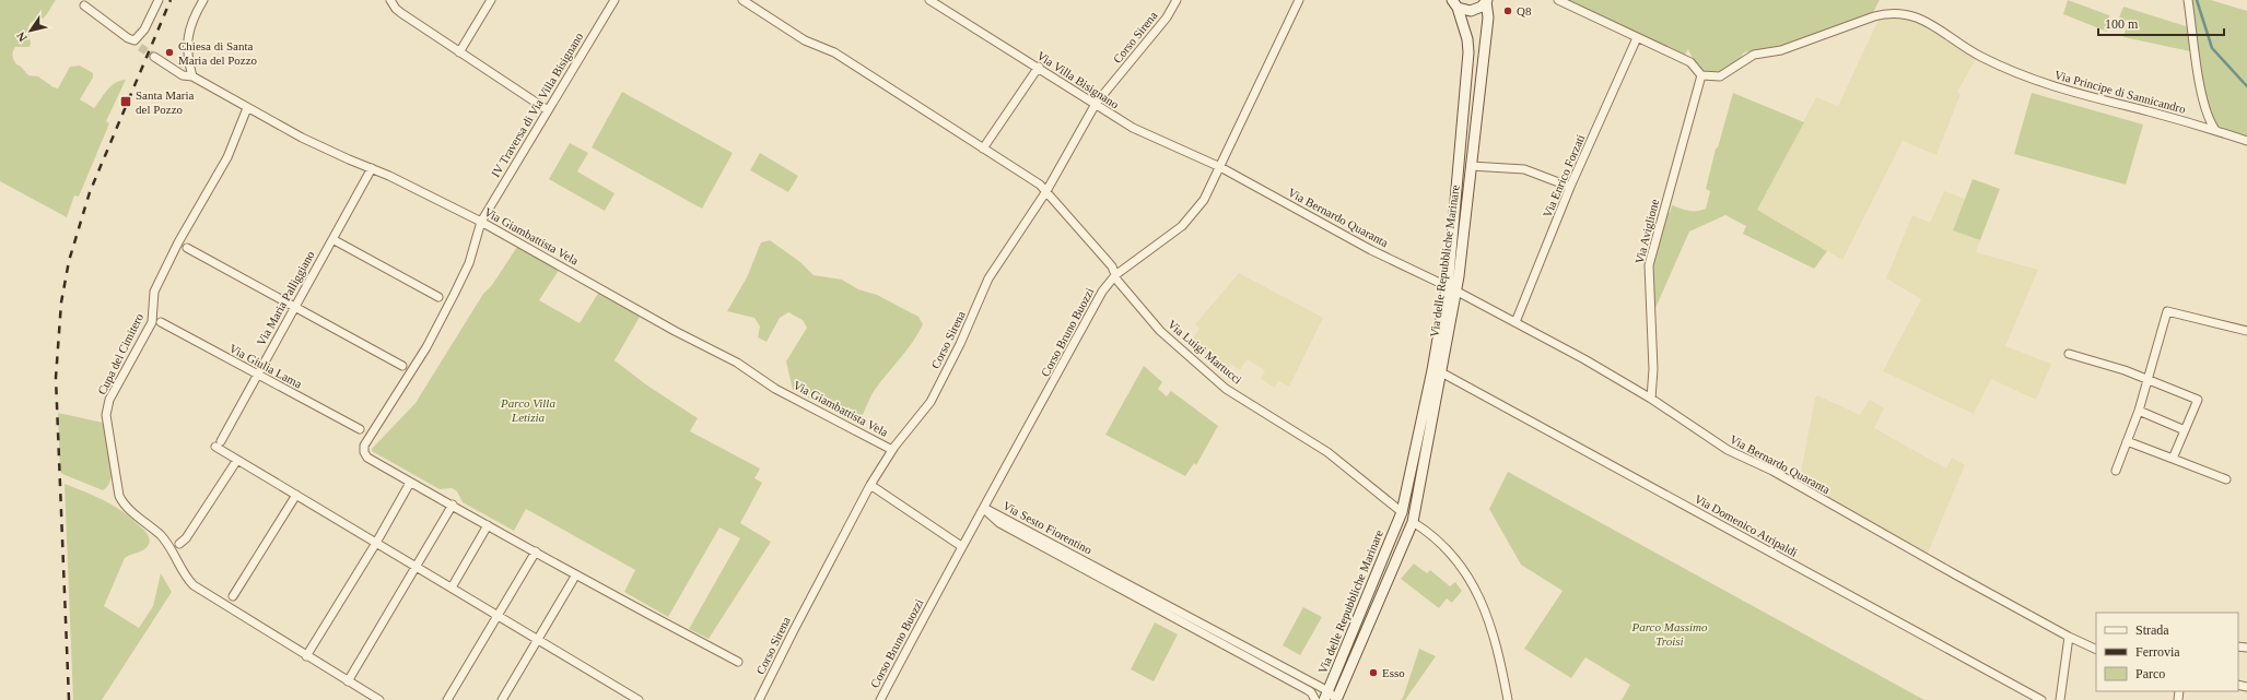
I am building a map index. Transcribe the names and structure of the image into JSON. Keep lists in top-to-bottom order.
{
  "streets": {
    "main road": ["Via delle Repubbliche Marinare"],
    "street": [
      "Corso Sirena",
      "Via Villa Bisignano",
      "Via Principe di Sannicandro",
      "IV Traversa di Via Villa Bisignano",
      "Via Enrico Forzati",
      "Via Bernardo Quaranta",
      "Via Aviglione",
      "Via Giambattista Vela",
      "Via Maria Palliggiano",
      "Corso Bruno Buozzi",
      "Via Luigi Martucci",
      "Cupa del Cimitero",
      "Via Giulia Lama",
      "Via Domenico Atripaldi",
      "Via Sesto Fiorentino"
    ]
  },
  "crossings": [
    ["Corso Sirena", "Via Villa Bisignano"],
    ["Corso Sirena", "Via Giambattista Vela"],
    ["Corso Sirena", "Via Luigi Martucci"],
    ["Via Villa Bisignano", "Via Bernardo Quaranta"],
    ["Via Villa Bisignano", "Corso Bruno Buozzi"],
    ["Via Principe di Sannicandro", "Via Aviglione"],
    ["IV Traversa di Via Villa Bisignano", "Via Giambattista Vela"],
    ["Via Enrico Forzati", "Via Bernardo Quaranta"],
    ["Via Bernardo Quaranta", "Via Aviglione"],
    ["Via Bernardo Quaranta", "Via delle Repubbliche Marinare"],
    ["Via Bernardo Quaranta", "Corso Bruno Buozzi"],
    ["Via Giambattista Vela", "Via Maria Palliggiano"],
    ["Via Giambattista Vela", "Cupa del Cimitero"],
    ["Via delle Repubbliche Marinare", "Via Luigi Martucci"],
    ["Via delle Repubbliche Marinare", "Via Domenico Atripaldi"],
    ["Via delle Repubbliche Marinare", "Via Sesto Fiorentino"],
    ["Via Maria Palliggiano", "Via Giulia Lama"],
    ["Corso Bruno Buozzi", "Via Luigi Martucci"],
    ["Corso Bruno Buozzi", "Via Sesto Fiorentino"]
  ],
  "parks": ["Parco Villa Letizia", "Parco Massimo Troisi"],
  "places": {
    "other": ["Q8", "Chiesa di Santa Maria del Pozzo", "Esso"],
    "transit": ["Santa Maria del Pozzo"]
  },
  "legend": ["Strada", "Ferrovia", "Parco"],
  "scale_bar": "100 m",
  "north": "bottom left"
}
